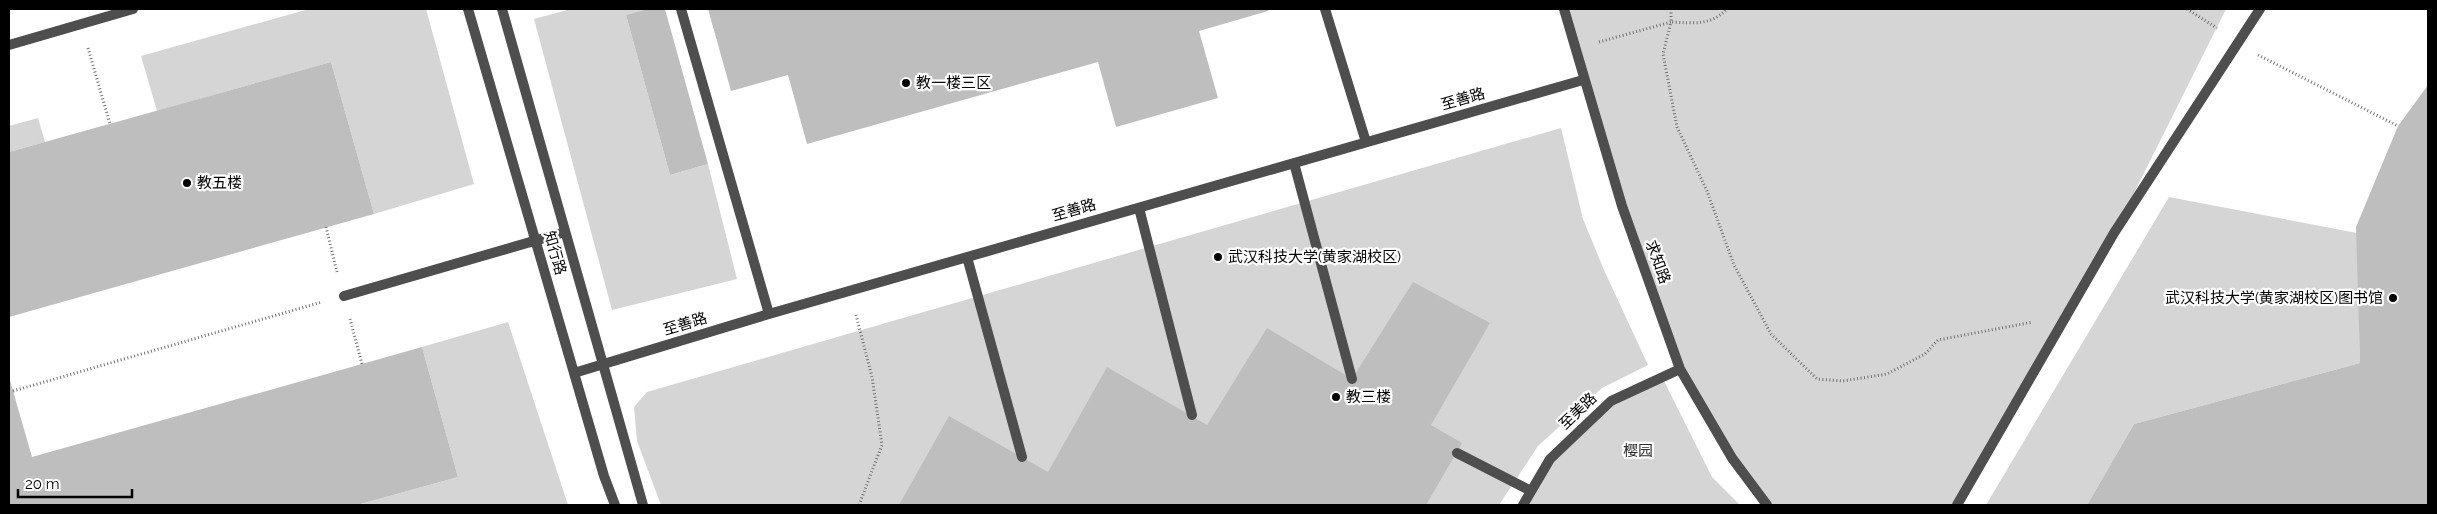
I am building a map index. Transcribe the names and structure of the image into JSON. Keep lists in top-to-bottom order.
{
  "streets": {
    "lane": [
      "至善路",
      "知行路",
      "求知路",
      "至美路"
    ]
  },
  "crossings": [
    ["至善路", "知行路"],
    ["至善路", "求知路"],
    ["求知路", "至美路"]
  ],
  "parks": ["樱园"],
  "places": [
    "教一楼三区",
    "教五楼",
    "武汉科技大学(黄家湖校区)",
    "武汉科技大学(黄家湖校区)图书馆",
    "教三楼"
  ],
  "scale_bar": "20 m"
}
